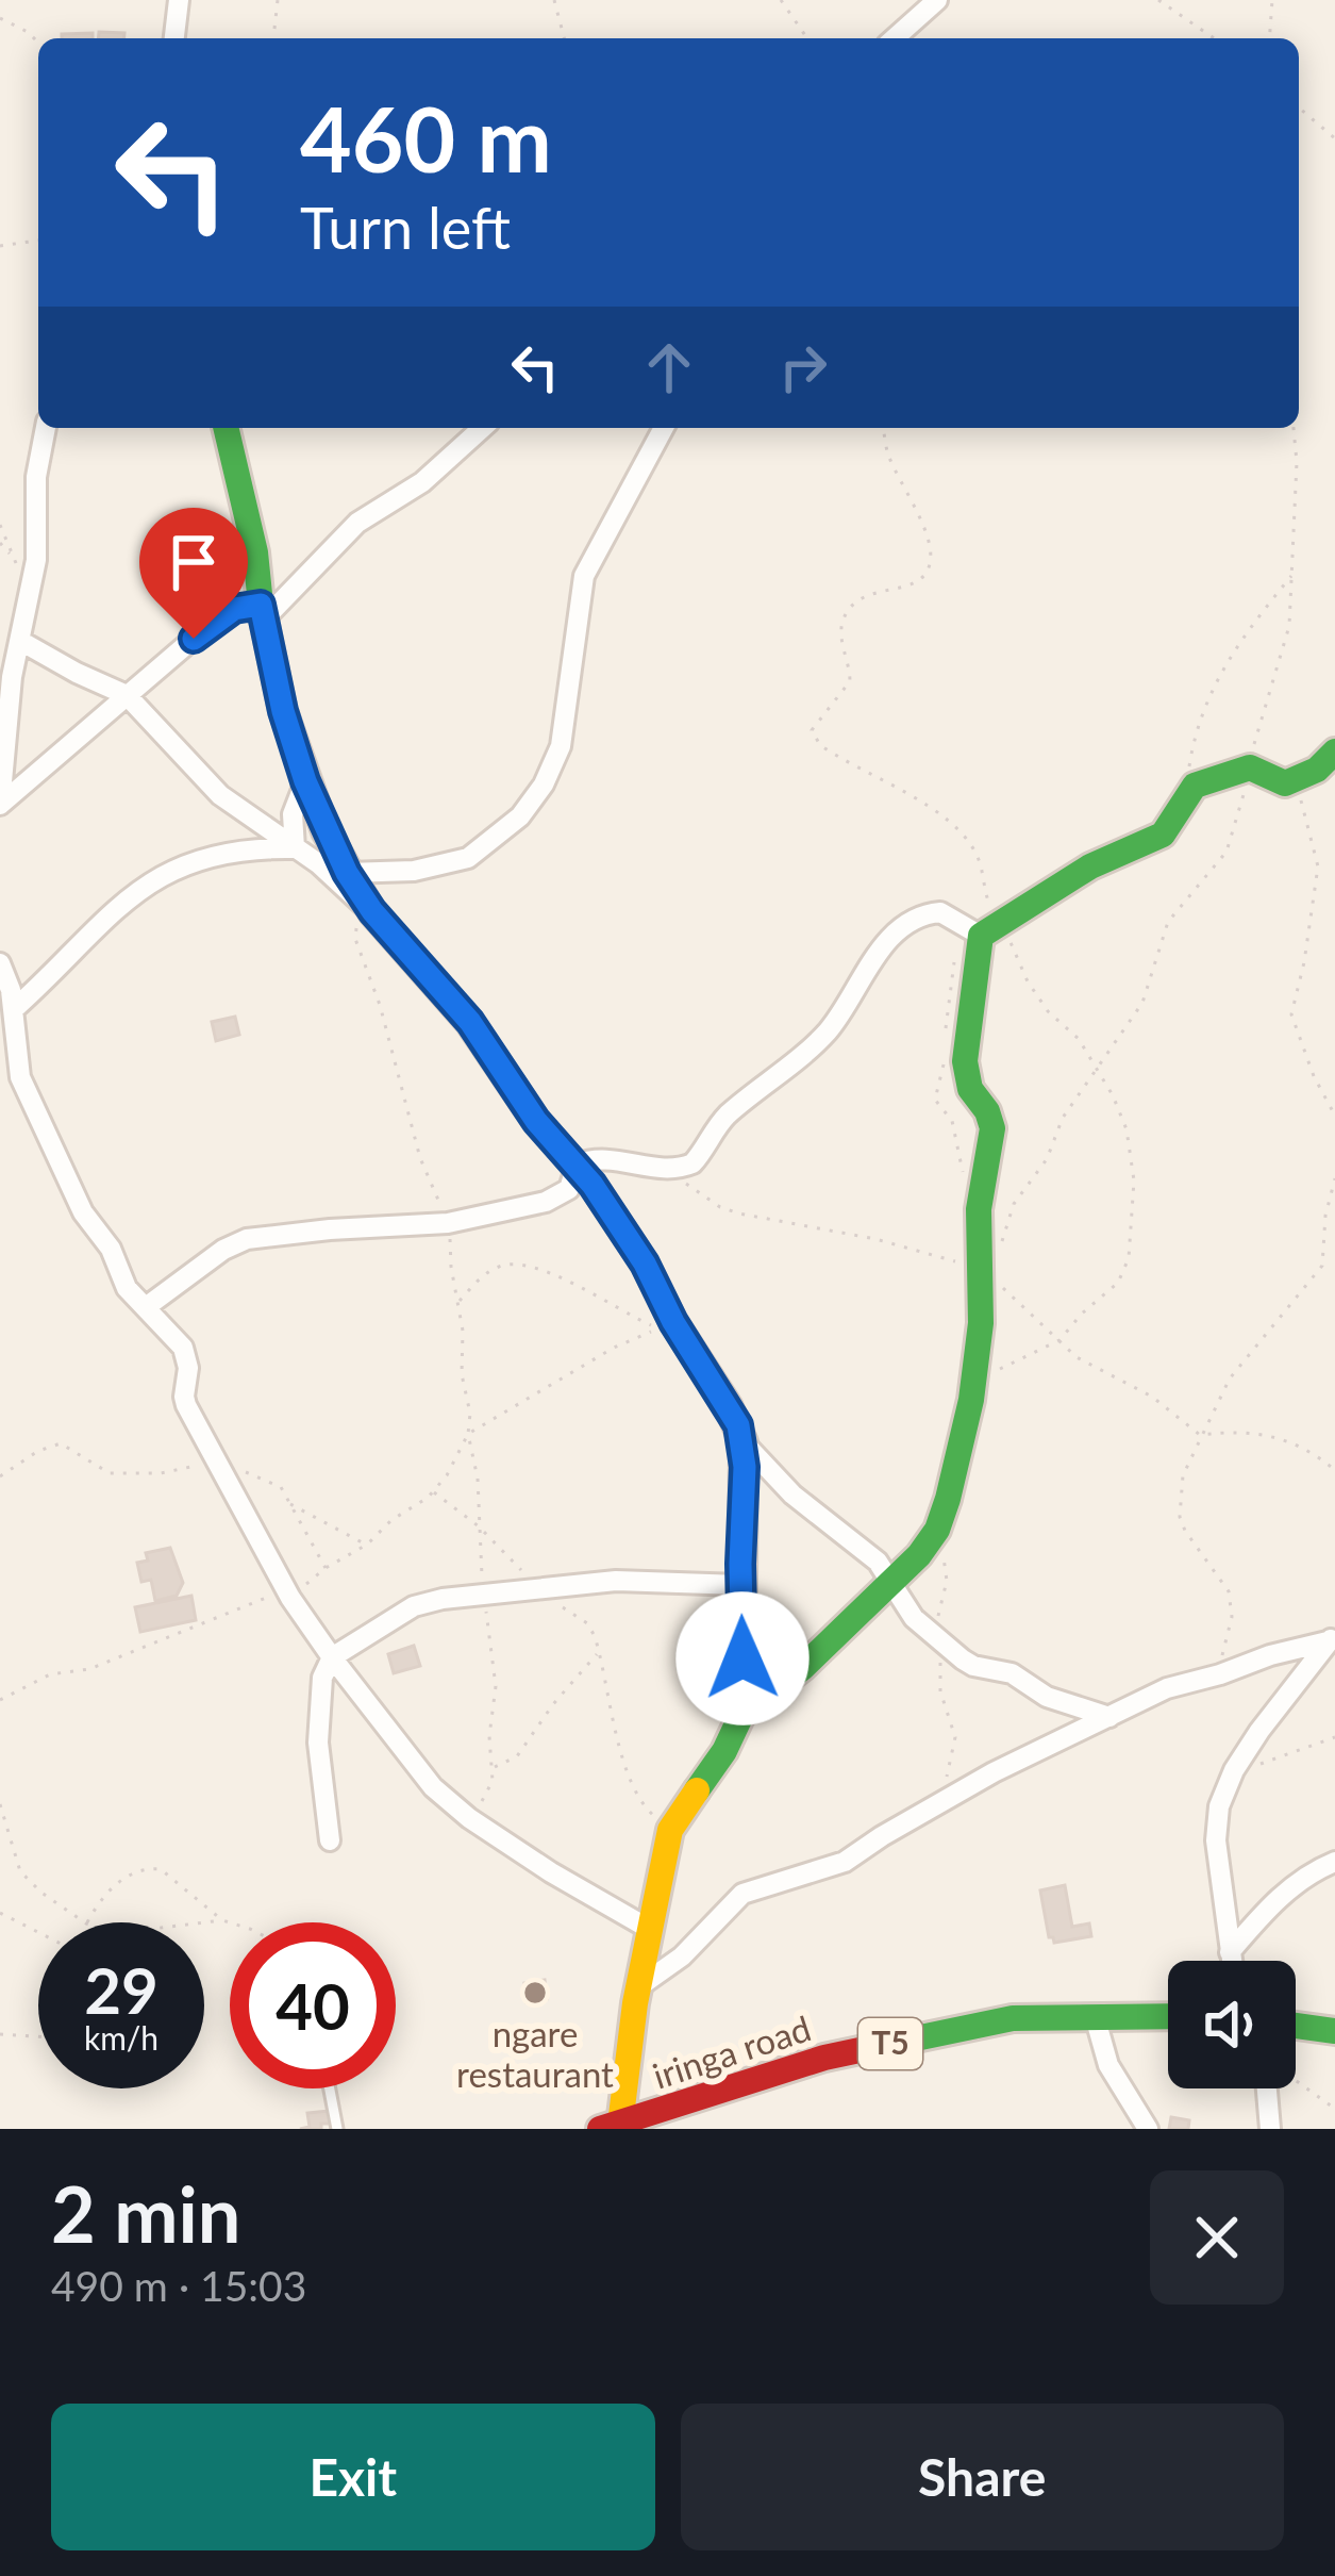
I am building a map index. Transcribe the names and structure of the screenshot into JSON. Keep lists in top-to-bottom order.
{
  "streets": {
    "main road": ["T5", "iringa road"]
  },
  "places": ["ngare restaurant"],
  "page": {
    "turn": ["460 m", "Turn left"],
    "speed": "29 km/h",
    "limit": "40",
    "heading": ["2 min", "490 m · 15:03"],
    "buttons": ["Exit", "Share"]
  }
}
